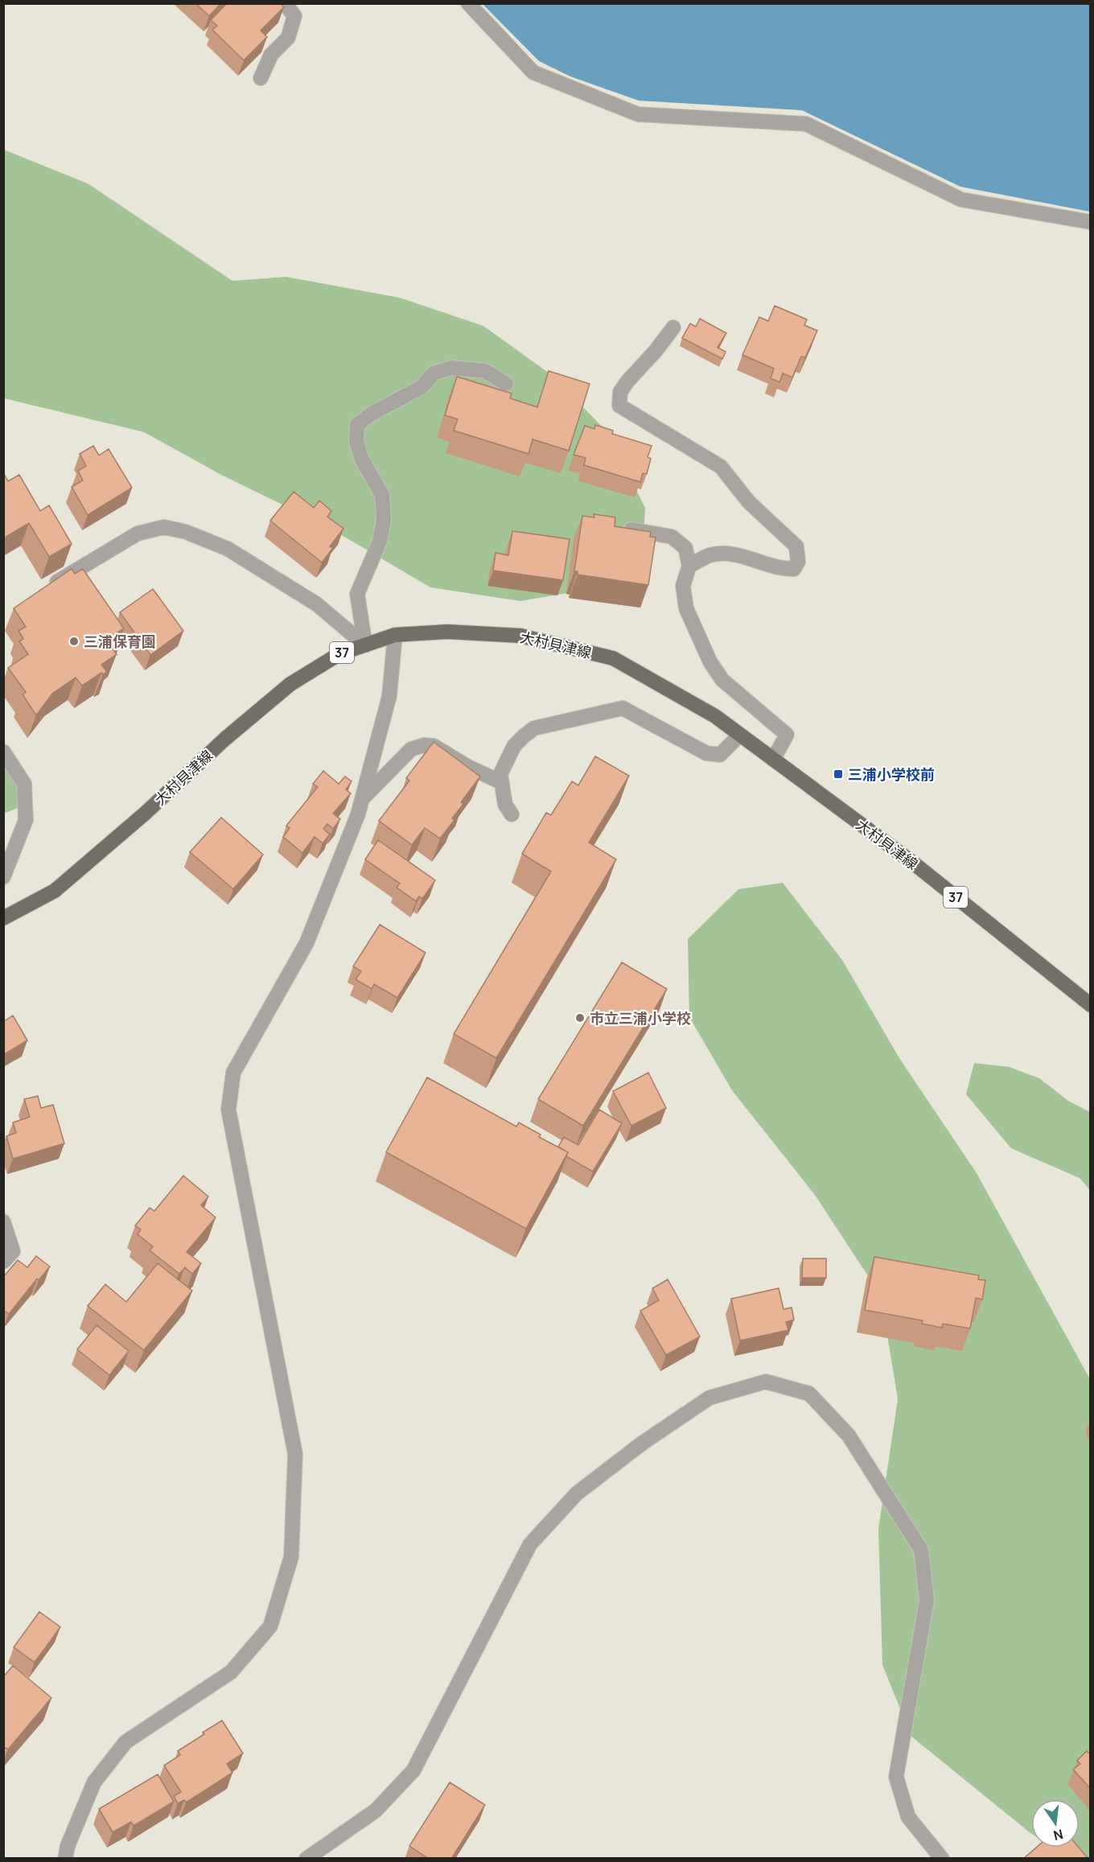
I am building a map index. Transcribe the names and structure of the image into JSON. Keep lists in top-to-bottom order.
{
  "streets": {
    "main road": ["大村貝津線", "37"]
  },
  "places": {
    "other": ["三浦保育園", "市立三浦小学校"],
    "transit": ["三浦小学校前"]
  },
  "north": "bottom"
}
